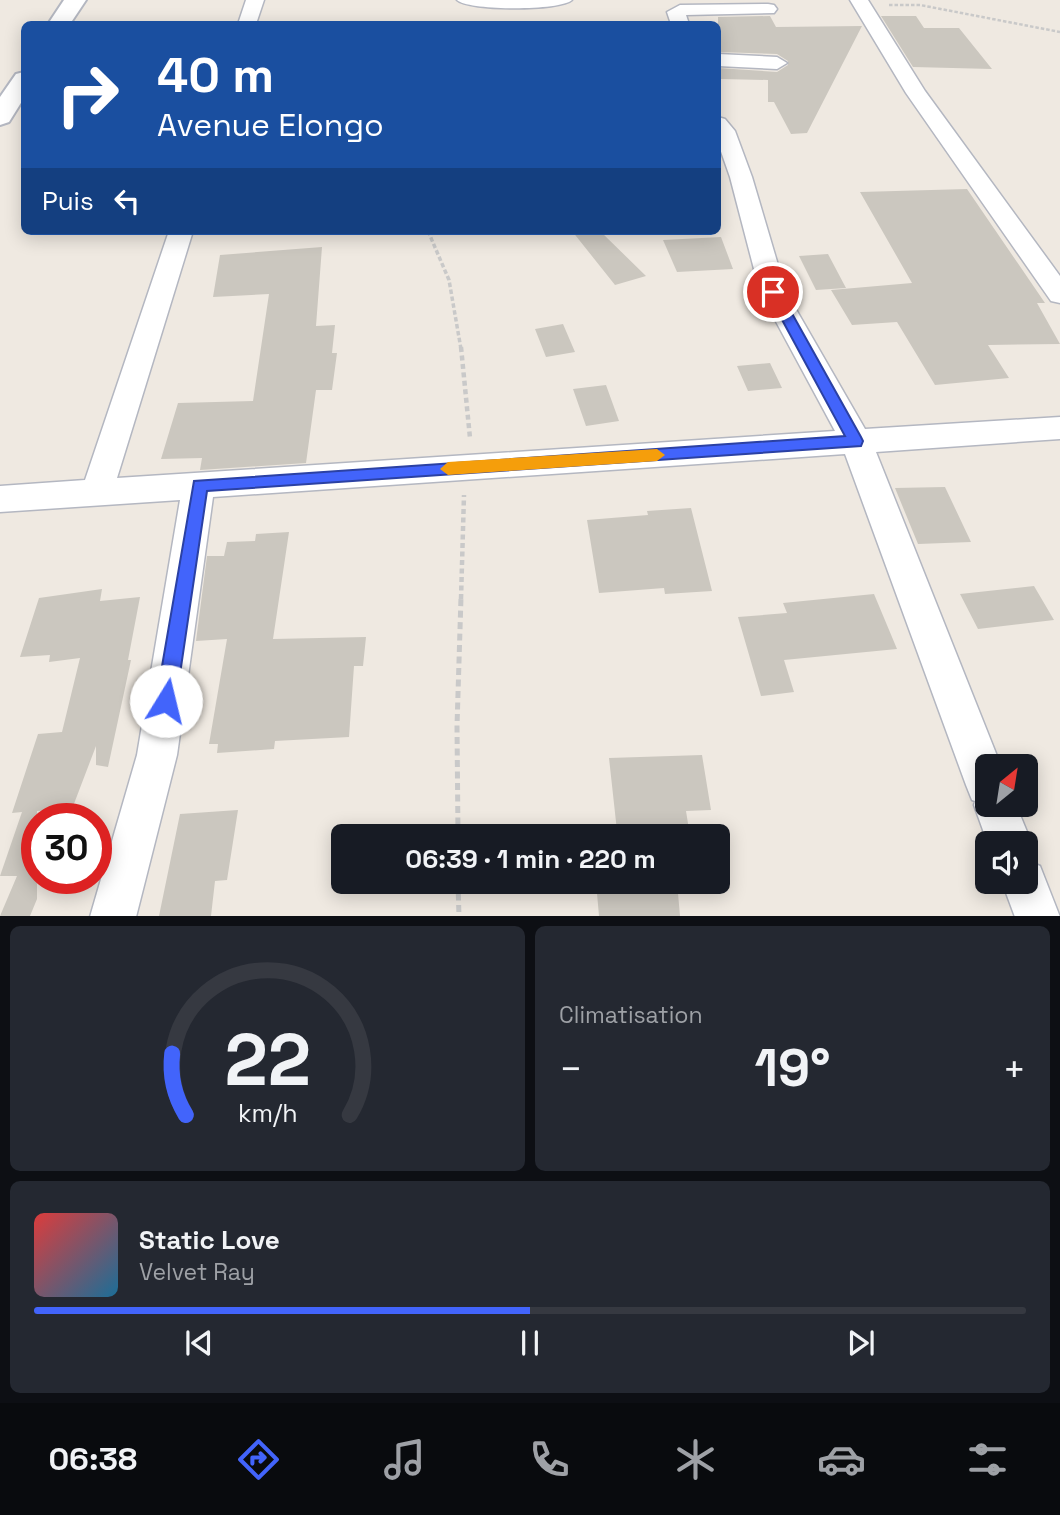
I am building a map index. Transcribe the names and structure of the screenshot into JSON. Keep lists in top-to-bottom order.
{
  "north": "top right",
  "page": {
    "turn": ["40 m", "Avenue Elongo"],
    "then": "Puis",
    "limit": "30",
    "trip": "06:39 · 1 min · 220 m",
    "tile": "Climatisation",
    "heat": ["−", "19°", "+"],
    "song": ["Static Love", "Velvet Ray"],
    "tabs": "06:38",
    "gauge": ["22", "km/h"]
  }
}
